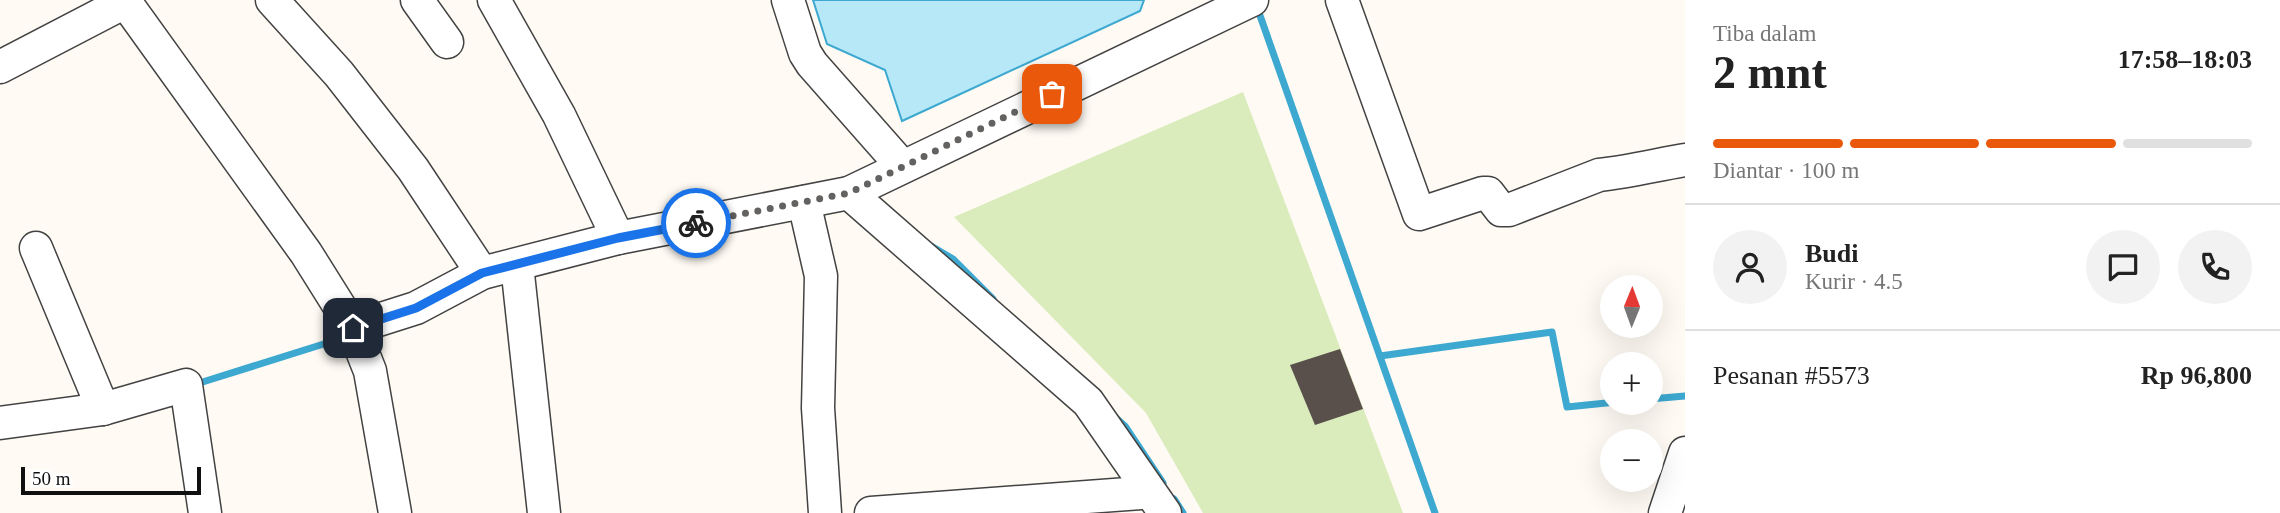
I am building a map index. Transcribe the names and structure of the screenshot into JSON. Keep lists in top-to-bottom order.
{
  "scale_bar": "50 m",
  "north": "top",
  "page": {
    "heading": ["2 mnt", "Tiba dalam", "17:58–18:03"],
    "panel": [
      "Budi",
      "Kurir · 4.5",
      "Pesanan #5573",
      "Rp 96,800"
    ],
    "bar": "Diantar · 100 m",
    "map_buttons": ["+", "−"],
    "scale": "50 m"
  }
}
